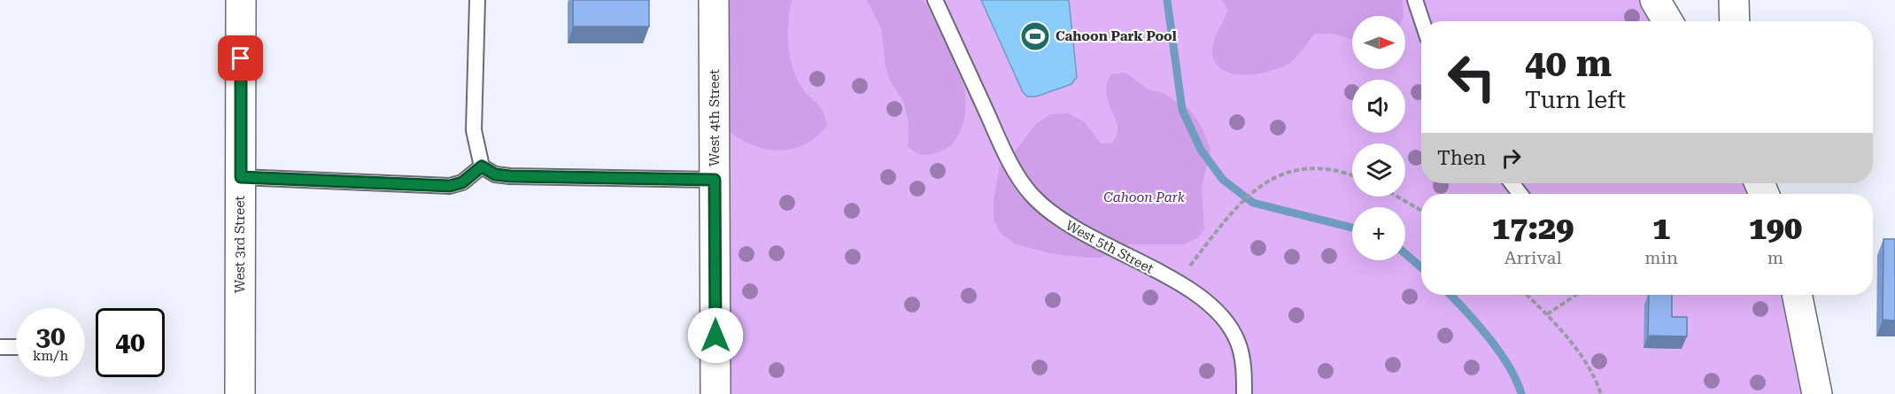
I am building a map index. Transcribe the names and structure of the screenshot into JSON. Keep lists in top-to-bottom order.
{
  "streets": {
    "street": ["West 4th Street", "West 3rd Street"],
    "lane": ["West 5th Street"]
  },
  "parks": ["Cahoon Park"],
  "places": {
    "sports": ["Cahoon Park Pool"]
  },
  "north": "right",
  "page": {
    "map_buttons": "+",
    "turn": ["40 m", "Turn left"],
    "then": "Then",
    "eta": [
      "17:29",
      "Arrival",
      "1",
      "min",
      "190",
      "m"
    ],
    "speed": "30 km/h",
    "limit": "40"
  }
}
